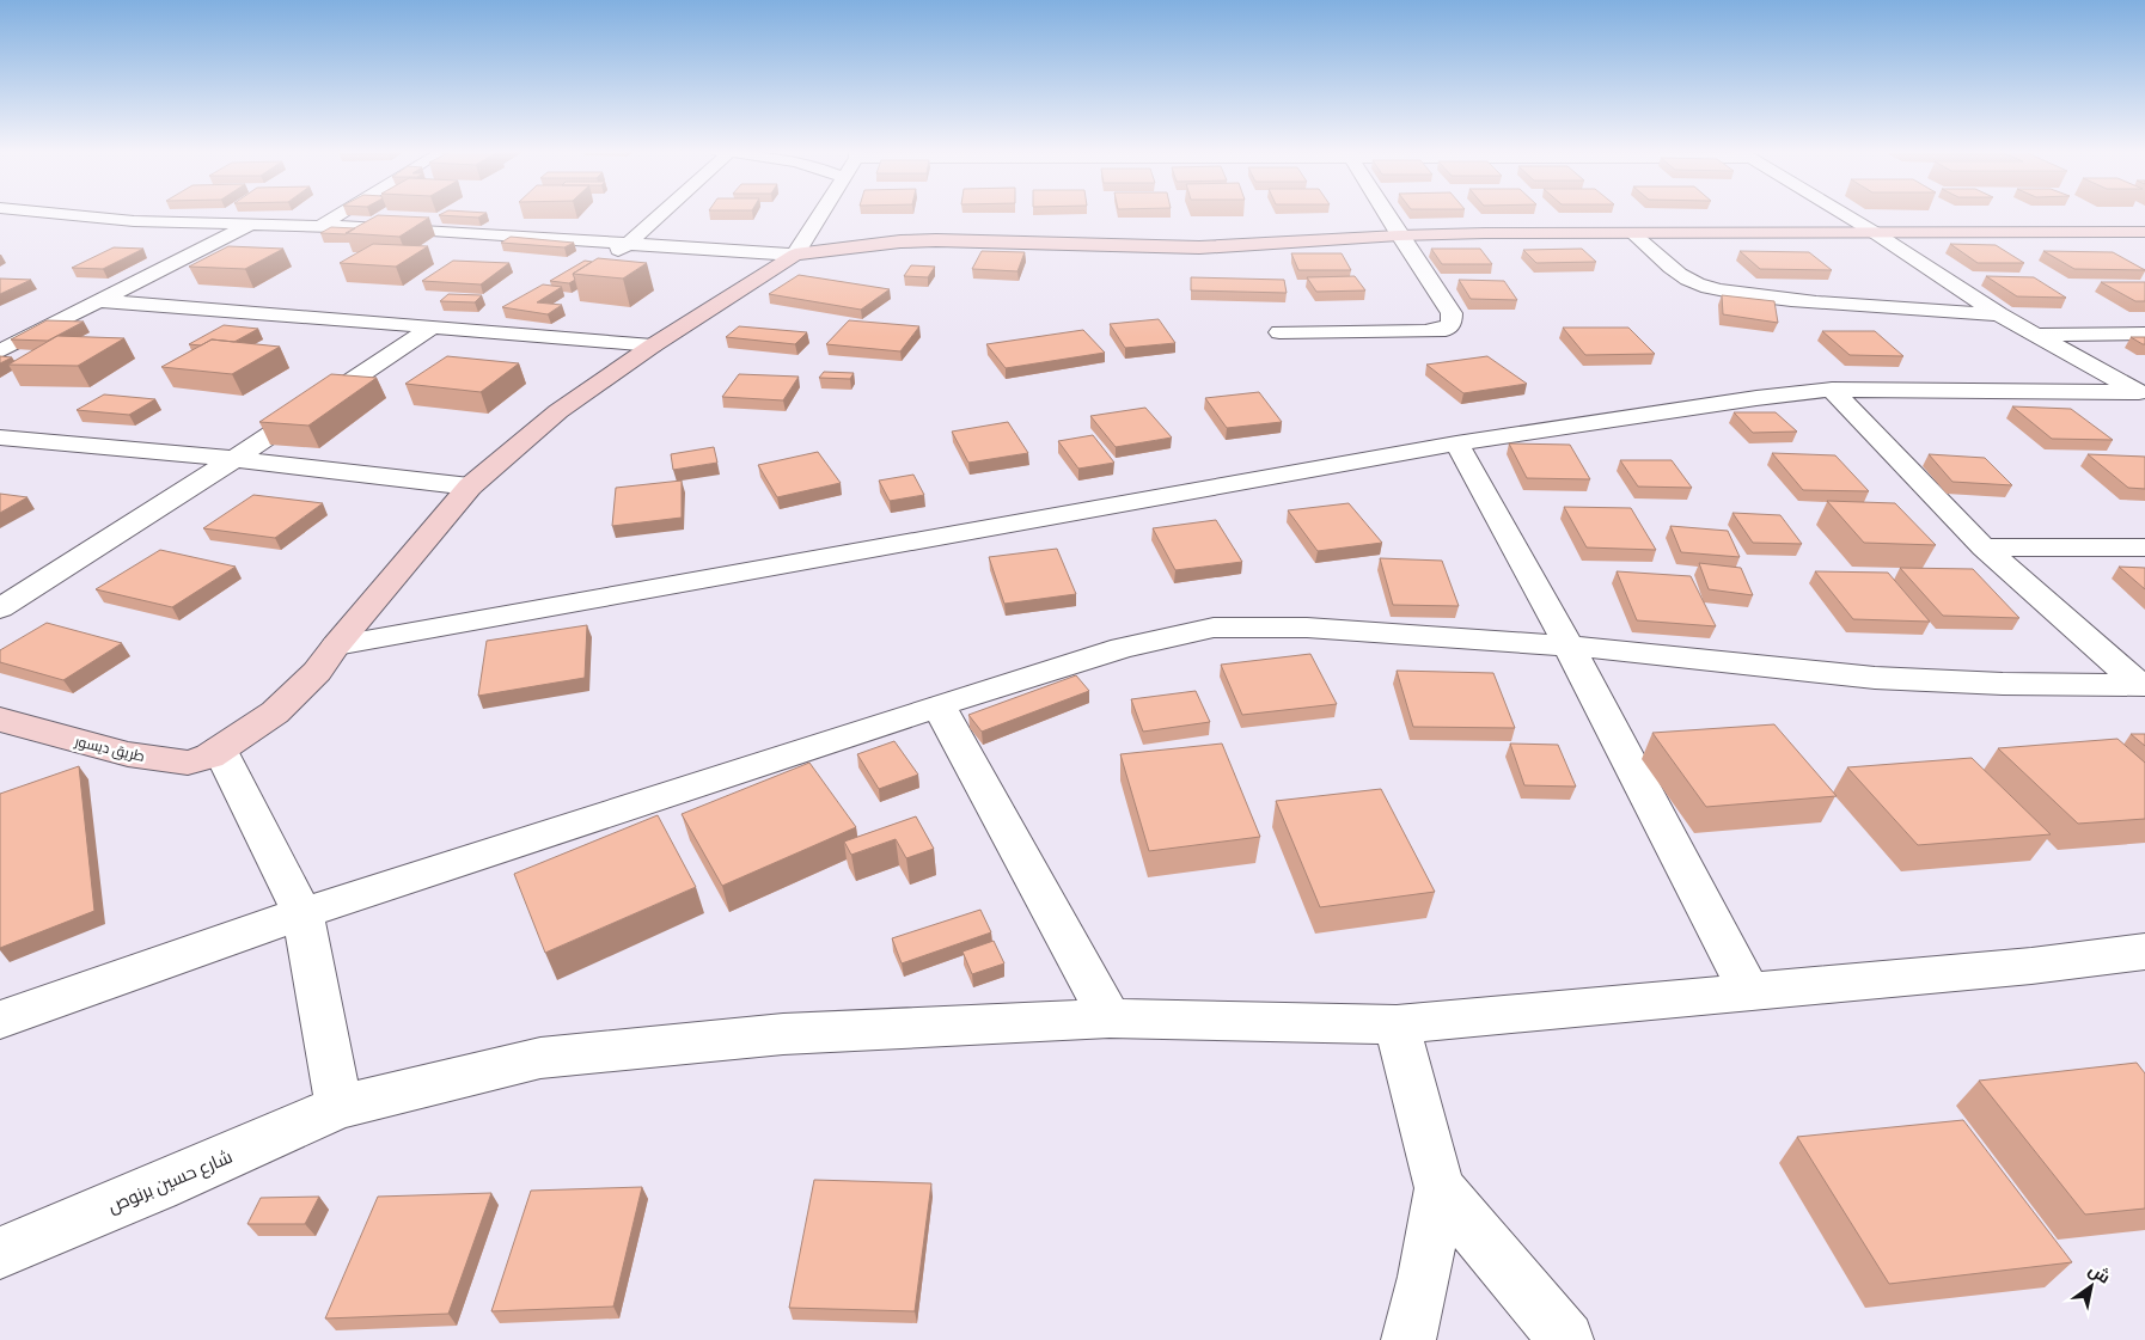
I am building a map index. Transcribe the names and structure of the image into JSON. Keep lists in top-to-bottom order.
{
  "streets": {
    "main road": ["طريق ديسور"],
    "street": ["شارع حسين برنوص"]
  },
  "north": "top right"
}
